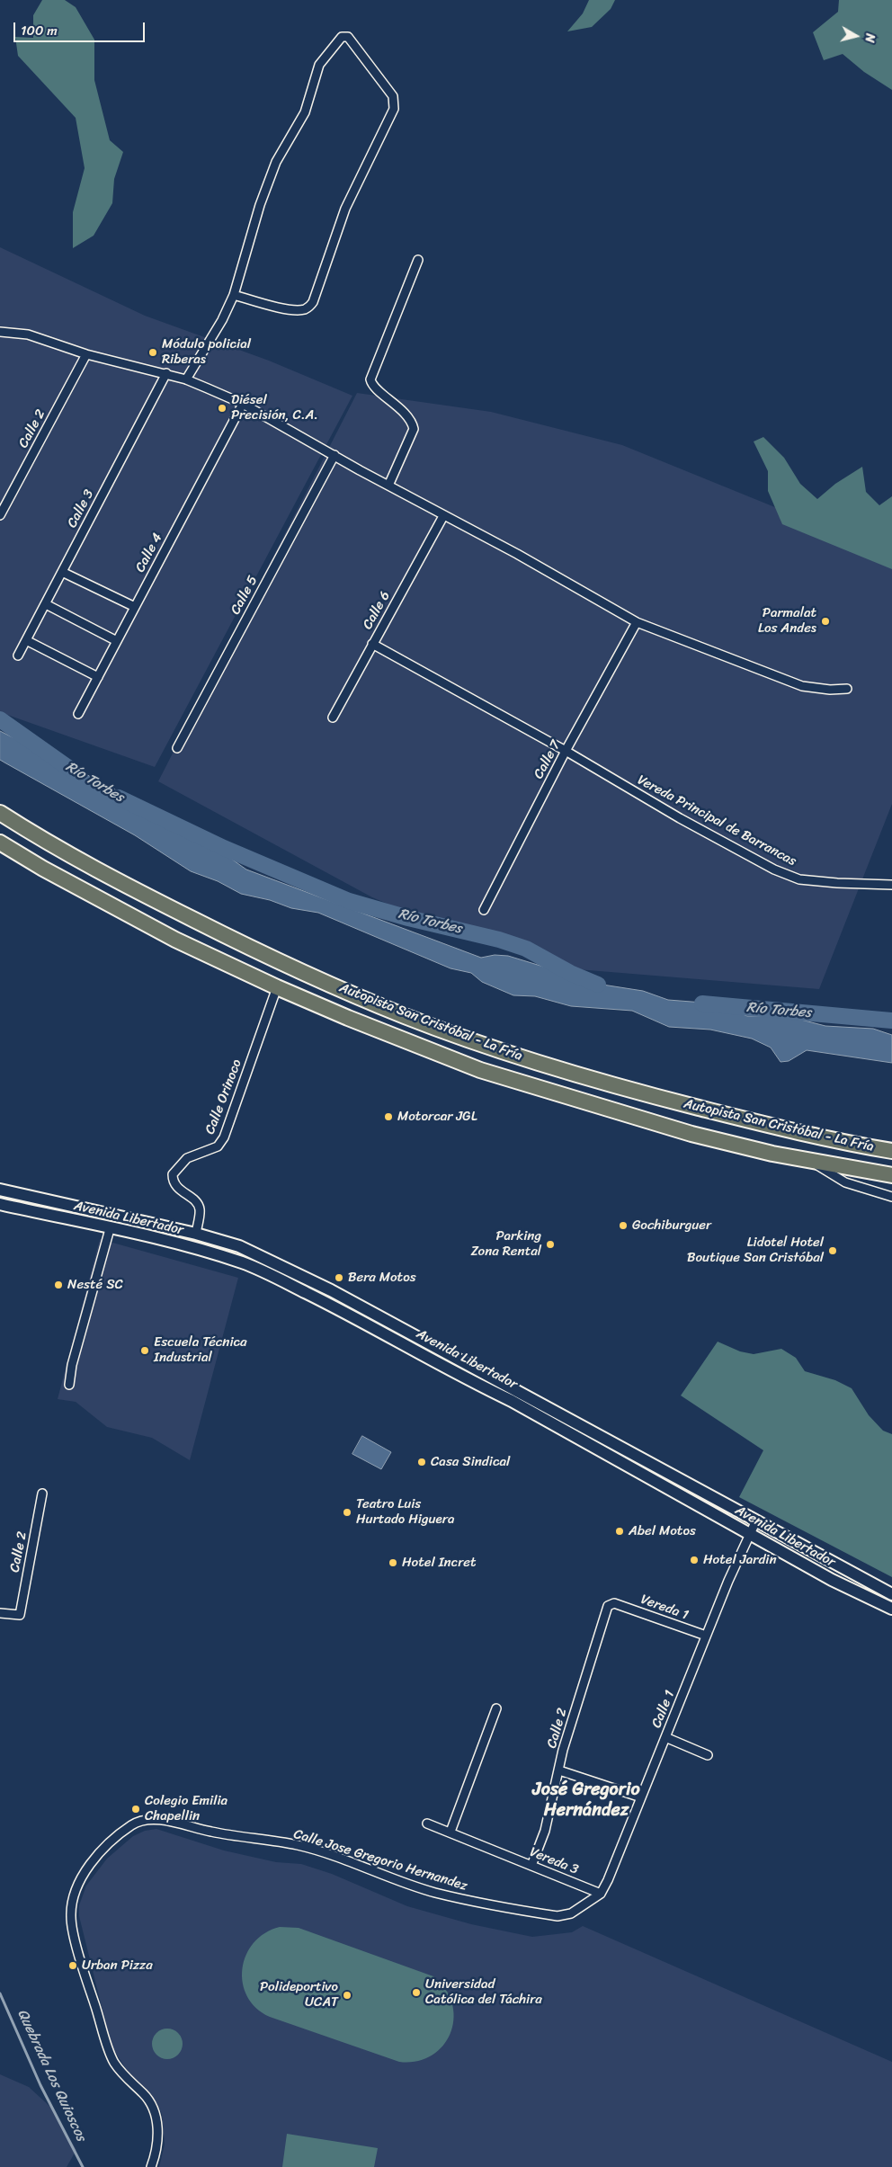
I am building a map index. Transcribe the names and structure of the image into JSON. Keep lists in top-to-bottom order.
{
  "streets": {
    "highway": ["Autopista San Cristóbal - La Fría"],
    "main road": ["Avenida Libertador"],
    "street": [
      "Calle 2",
      "Calle 3",
      "Calle 4",
      "Calle 5",
      "Calle 6",
      "Calle 7",
      "Vereda Principal de Barrancas",
      "Calle Orinoco",
      "Vereda 1",
      "Calle 1",
      "Calle Jose Gregorio Hernandez",
      "Vereda 3"
    ]
  },
  "crossings": [
    ["Calle 2", "Vereda 1"],
    ["Calle 2", "Vereda 3"],
    ["Calle 6", "Vereda Principal de Barrancas"],
    ["Calle 7", "Vereda Principal de Barrancas"],
    ["Autopista San Cristóbal - La Fría", "Calle Orinoco"],
    ["Calle Orinoco", "Avenida Libertador"],
    ["Avenida Libertador", "Calle 1"],
    ["Vereda 1", "Calle 1"],
    ["Calle 1", "Calle Jose Gregorio Hernandez"],
    ["Calle 1", "Vereda 3"],
    ["Calle Jose Gregorio Hernandez", "Vereda 3"]
  ],
  "districts": ["José Gregorio Hernández"],
  "water": ["Río Torbes", "Quebrada Los Quioscos"],
  "places": [
    "Módulo policial Riberas",
    "Diésel Precisión, C.A.",
    "Parmalat Los Andes",
    "Motorcar JGL",
    "Gochiburguer",
    "Parking Zona Rental",
    "Lidotel Hotel Boutique San Cristóbal",
    "Bera Motos",
    "Nesté SC",
    "Escuela Técnica Industrial",
    "Casa Sindical",
    "Teatro Luis Hurtado Higuera",
    "Abel Motos",
    "Hotel Jardin",
    "Hotel Incret",
    "Colegio Emilia Chapellin",
    "Urban Pizza",
    "Universidad Católica del Táchira",
    "Polideportivo UCAT"
  ],
  "scale_bar": "100 m",
  "north": "right"
}
